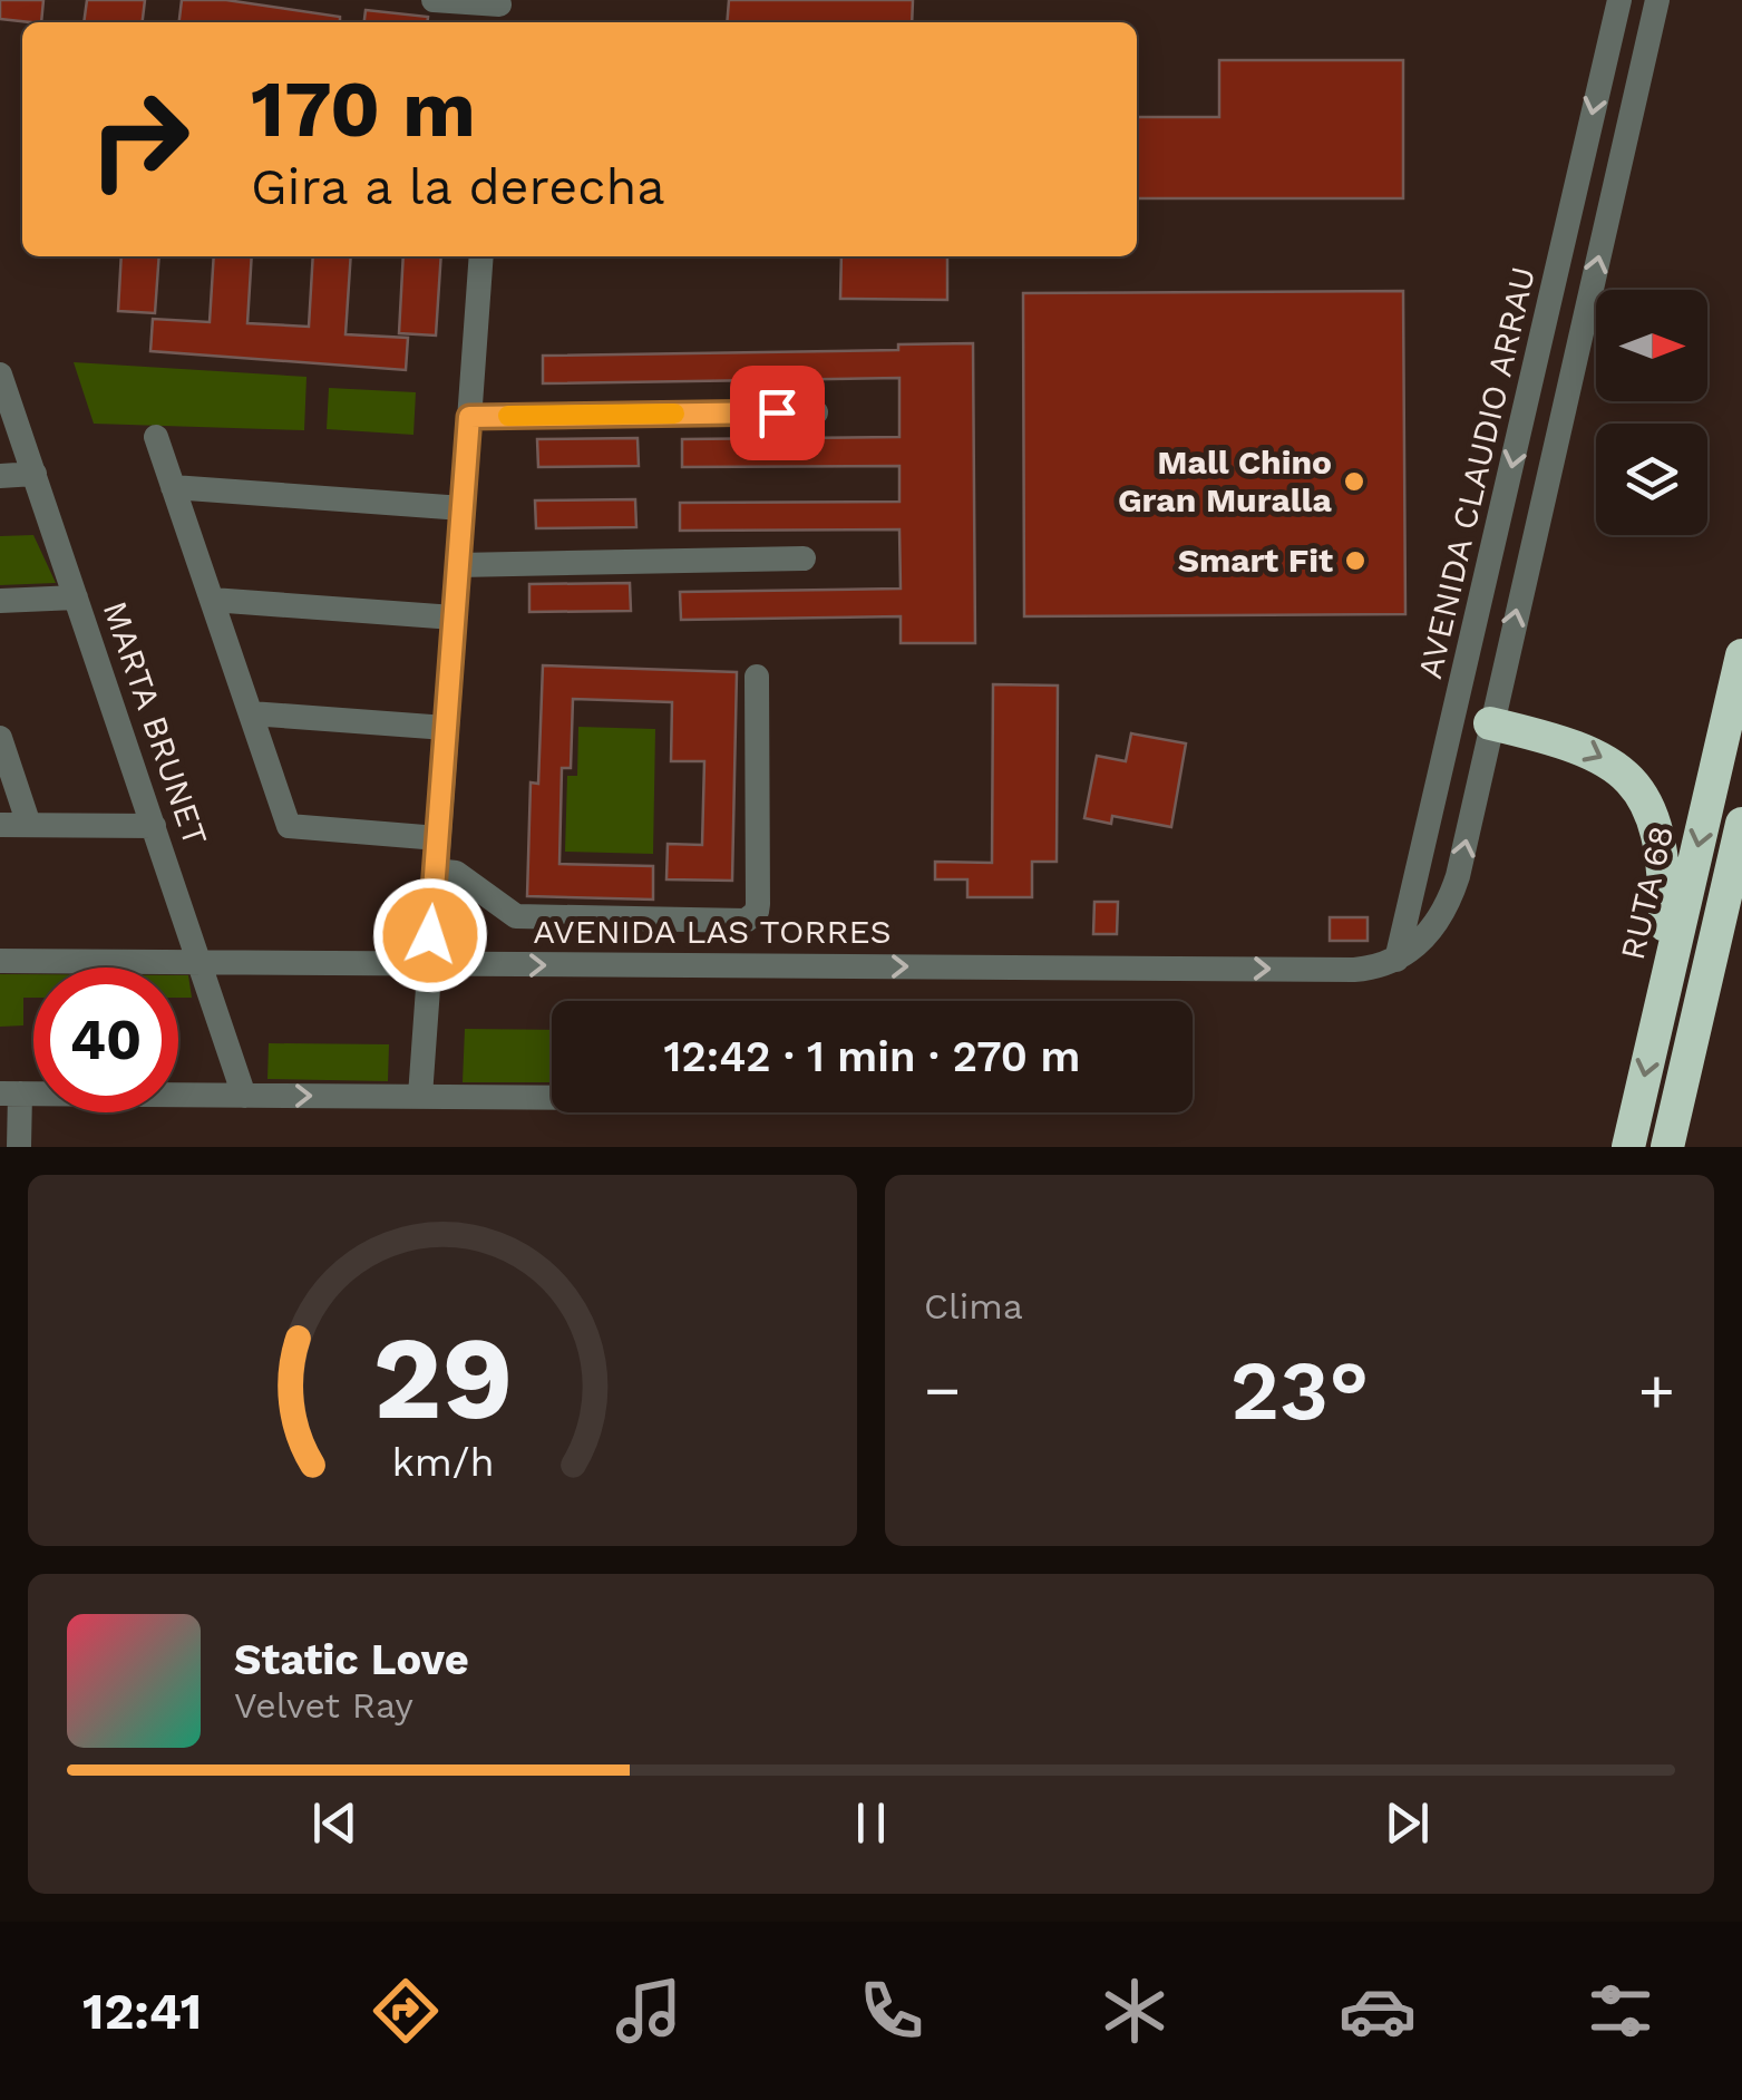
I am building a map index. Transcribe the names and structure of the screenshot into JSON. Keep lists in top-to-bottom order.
{
  "streets": {
    "highway": ["RUTA 68"],
    "street": ["AVENIDA CLAUDIO ARRAU", "MARTA BRUNET", "AVENIDA LAS TORRES"]
  },
  "crossings": [
    ["AVENIDA CLAUDIO ARRAU", "AVENIDA LAS TORRES"],
    ["MARTA BRUNET", "AVENIDA LAS TORRES"]
  ],
  "one_way": ["AVENIDA LAS TORRES"],
  "places": ["Mall Chino Gran Muralla", "Smart Fit"],
  "north": "right",
  "page": {
    "turn": ["170 m", "Gira a la derecha"],
    "limit": "40",
    "trip": "12:42 · 1 min · 270 m",
    "tile": "Clima",
    "heat": ["−", "23°", "+"],
    "song": ["Static Love", "Velvet Ray"],
    "tabs": "12:41",
    "gauge": ["29", "km/h"]
  }
}
